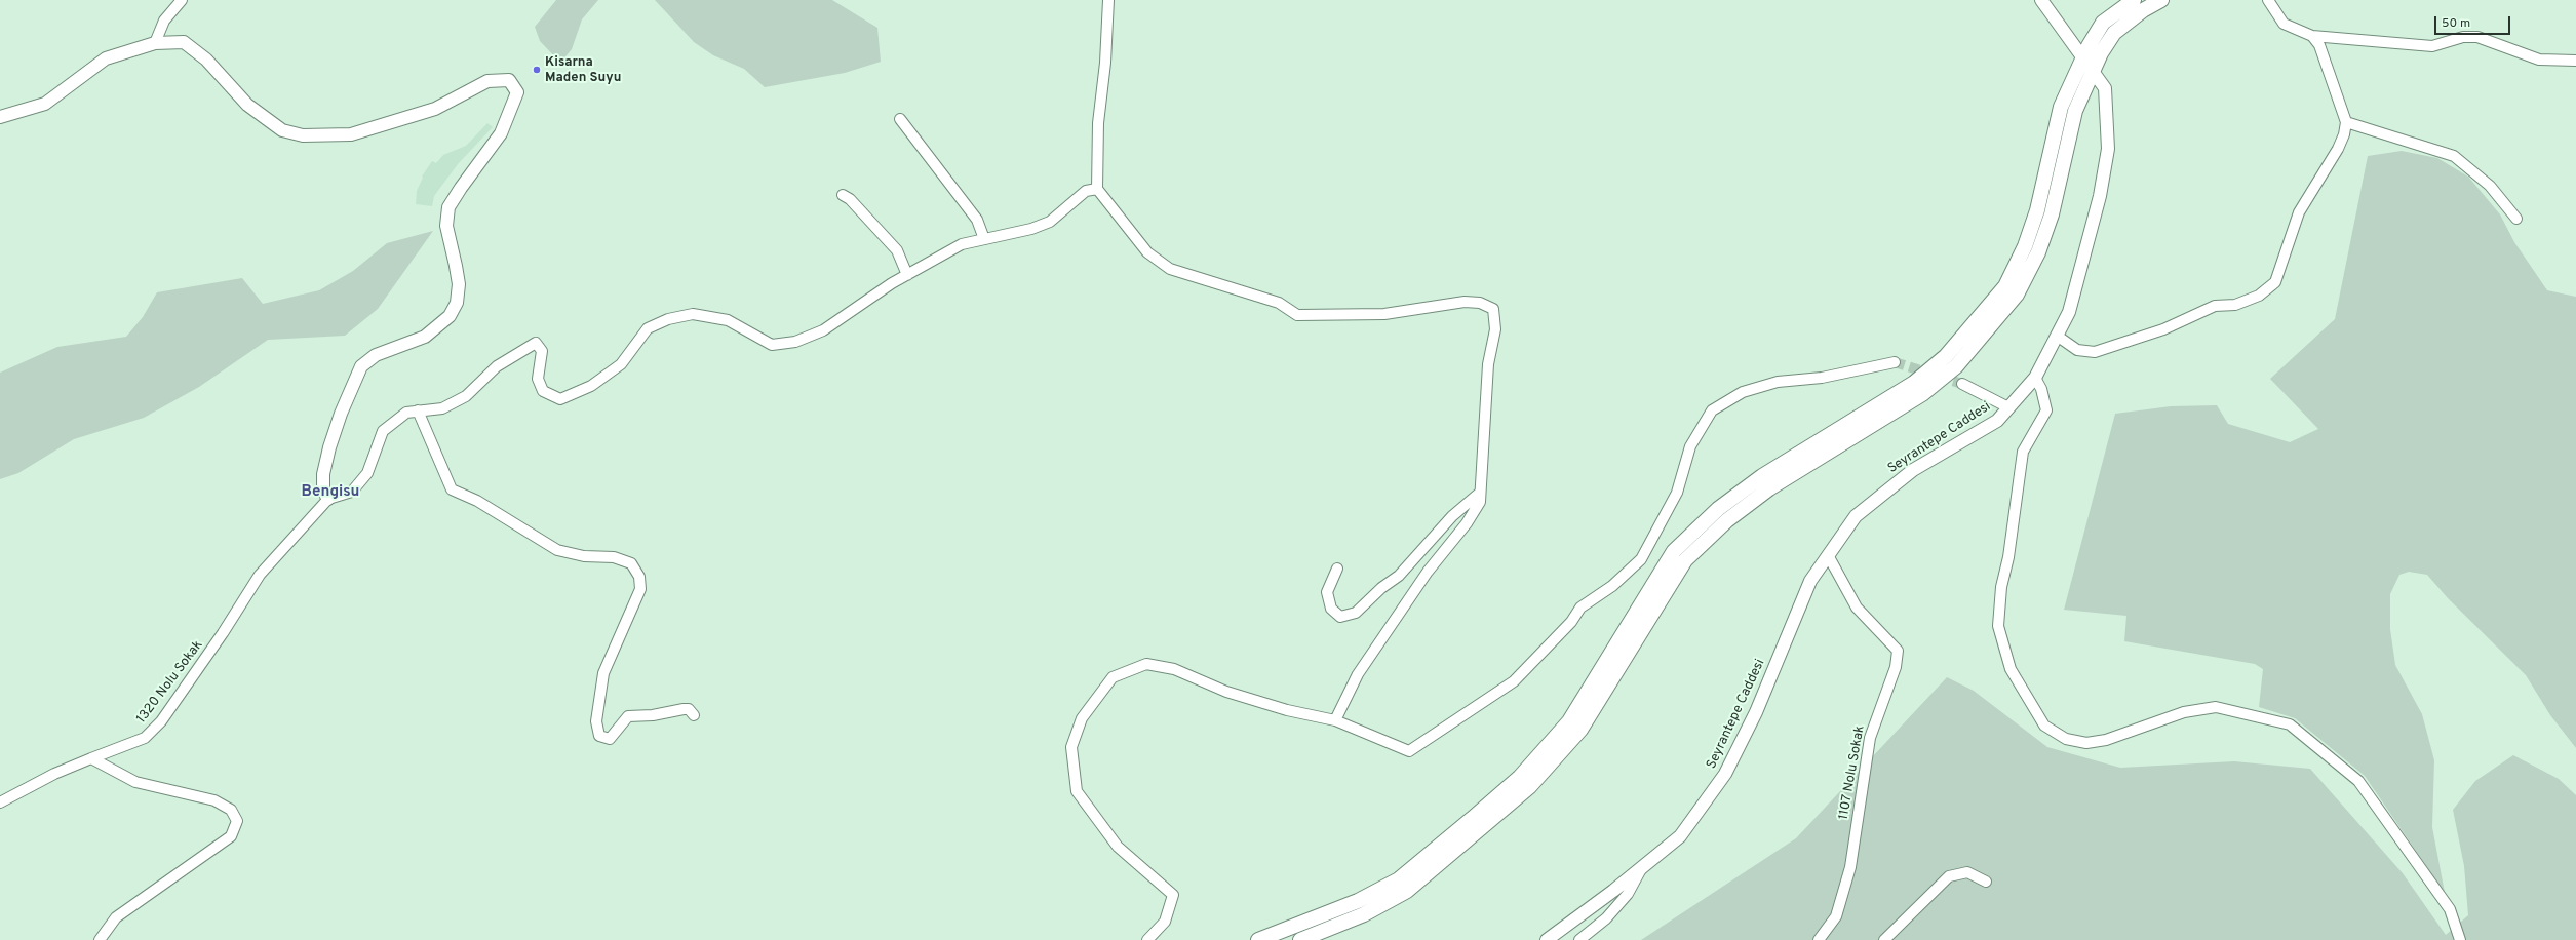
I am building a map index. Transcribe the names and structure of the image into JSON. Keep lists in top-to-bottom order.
{
  "streets": {
    "street": ["Seyrantepe Caddesi", "1320 Nolu Sokak", "1107 Nolu Sokak"]
  },
  "crossings": [
    ["Seyrantepe Caddesi", "1107 Nolu Sokak"]
  ],
  "districts": ["Bengisu"],
  "places": ["Kisarna Maden Suyu"],
  "scale_bar": "50 m"
}
